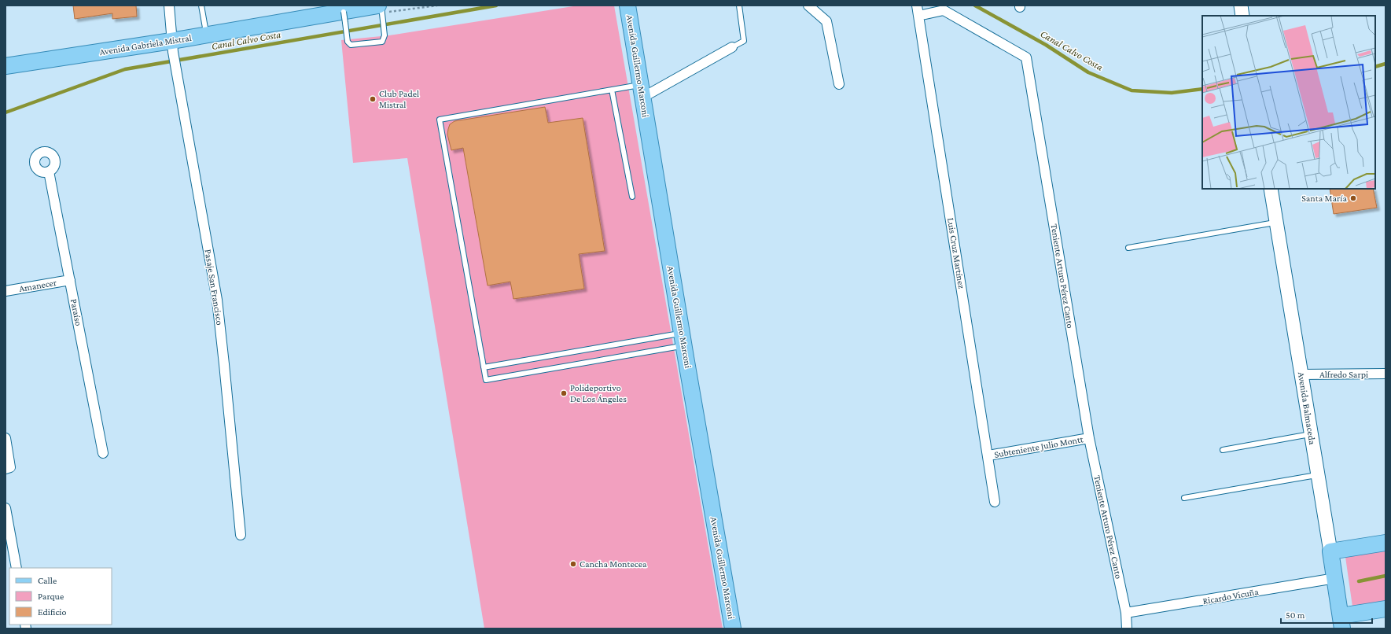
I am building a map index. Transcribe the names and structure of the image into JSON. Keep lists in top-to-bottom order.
{
  "streets": {
    "main road": ["Avenida Gabriela Mistral", "Avenida Guillermo Marconi", "Avenida Balmaceda"],
    "street": [
      "Luis Cruz Martínez",
      "Teniente Arturo Pérez Canto",
      "Amanecer",
      "Pasaje San Francisco",
      "Paraíso",
      "Alfredo Sarpi",
      "Subteniente Julio Montt",
      "Ricardo Vicuña"
    ]
  },
  "crossings": [
    ["Avenida Gabriela Mistral", "Pasaje San Francisco"],
    ["Luis Cruz Martínez", "Teniente Arturo Pérez Canto"],
    ["Luis Cruz Martínez", "Subteniente Julio Montt"],
    ["Teniente Arturo Pérez Canto", "Subteniente Julio Montt"],
    ["Teniente Arturo Pérez Canto", "Ricardo Vicuña"],
    ["Amanecer", "Paraíso"],
    ["Alfredo Sarpi", "Avenida Balmaceda"],
    ["Avenida Balmaceda", "Ricardo Vicuña"]
  ],
  "water": ["Canal Calvo Costa"],
  "places": [
    "Club Padel Mistral",
    "Santa María",
    "Polideportivo De Los Ángeles",
    "Cancha Montecea"
  ],
  "legend": ["Calle", "Parque", "Edificio"],
  "scale_bar": "50 m"
}
